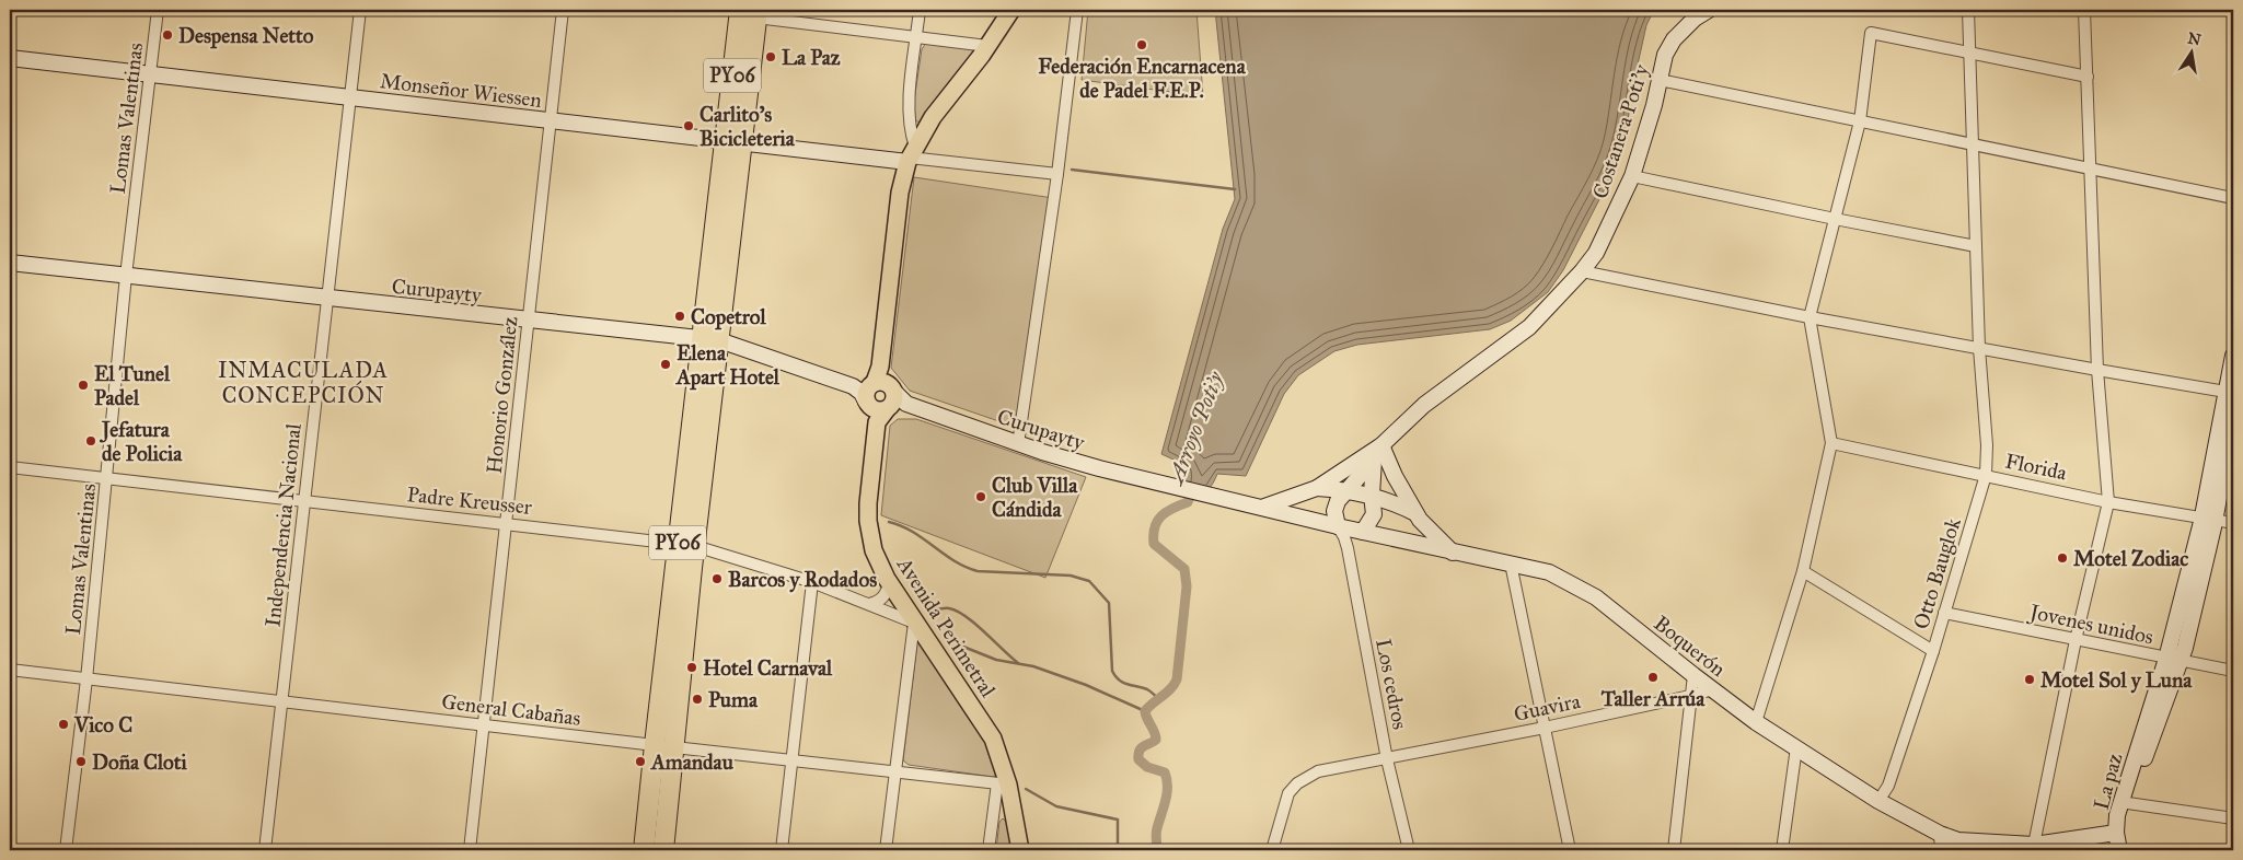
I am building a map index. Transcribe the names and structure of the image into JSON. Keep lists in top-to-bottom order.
{
  "streets": {
    "highway": ["PY06"],
    "main road": ["Avenida Perimetral"],
    "street": [
      "Monseñor Wiessen",
      "Lomas Valentinas",
      "Costanera Poti'y",
      "Curupayty",
      "Honorio González",
      "Florida",
      "Padre Kreusser",
      "Independencia Nacional",
      "Otto Bauglok",
      "Jovenes unidos",
      "Boquerón",
      "Los cedros",
      "Guavira",
      "General Cabañas",
      "La paz"
    ]
  },
  "crossings": [
    ["PY06", "Monseñor Wiessen"],
    ["PY06", "Curupayty"],
    ["PY06", "Padre Kreusser"],
    ["PY06", "General Cabañas"],
    ["Monseñor Wiessen", "Lomas Valentinas"],
    ["Monseñor Wiessen", "Honorio González"],
    ["Monseñor Wiessen", "Independencia Nacional"],
    ["Monseñor Wiessen", "Avenida Perimetral"],
    ["Lomas Valentinas", "Curupayty"],
    ["Lomas Valentinas", "Padre Kreusser"],
    ["Lomas Valentinas", "General Cabañas"],
    ["Costanera Poti'y", "Boquerón"],
    ["Costanera Poti'y", "Los cedros"],
    ["Curupayty", "Honorio González"],
    ["Curupayty", "Independencia Nacional"],
    ["Curupayty", "Avenida Perimetral"],
    ["Curupayty", "Boquerón"],
    ["Honorio González", "Padre Kreusser"],
    ["Honorio González", "General Cabañas"],
    ["Florida", "Otto Bauglok"],
    ["Florida", "La paz"],
    ["Padre Kreusser", "Independencia Nacional"],
    ["Padre Kreusser", "Avenida Perimetral"],
    ["Independencia Nacional", "General Cabañas"],
    ["Otto Bauglok", "Jovenes unidos"],
    ["Otto Bauglok", "Boquerón"],
    ["Jovenes unidos", "La paz"],
    ["Avenida Perimetral", "General Cabañas"],
    ["Boquerón", "Los cedros"],
    ["Boquerón", "Guavira"],
    ["Boquerón", "La paz"],
    ["Los cedros", "Guavira"]
  ],
  "districts": ["INMACULADA CONCEPCIÓN"],
  "water": ["Arroyo Poti'y"],
  "places": [
    "Despensa Netto",
    "Federación Encarnacena de Padel F.E.P.",
    "La Paz",
    "Carlito's Bicicleteria",
    "Copetrol",
    "Elena Apart Hotel",
    "El Tunel Padel",
    "Jefatura de Policia",
    "Club Villa Cándida",
    "Motel Zodiac",
    "Barcos y Rodados",
    "Hotel Carnaval",
    "Taller Arrúa",
    "Motel Sol y Luna",
    "Puma",
    "Vico C",
    "Doña Cloti",
    "Amandau"
  ],
  "north": "top"
}
